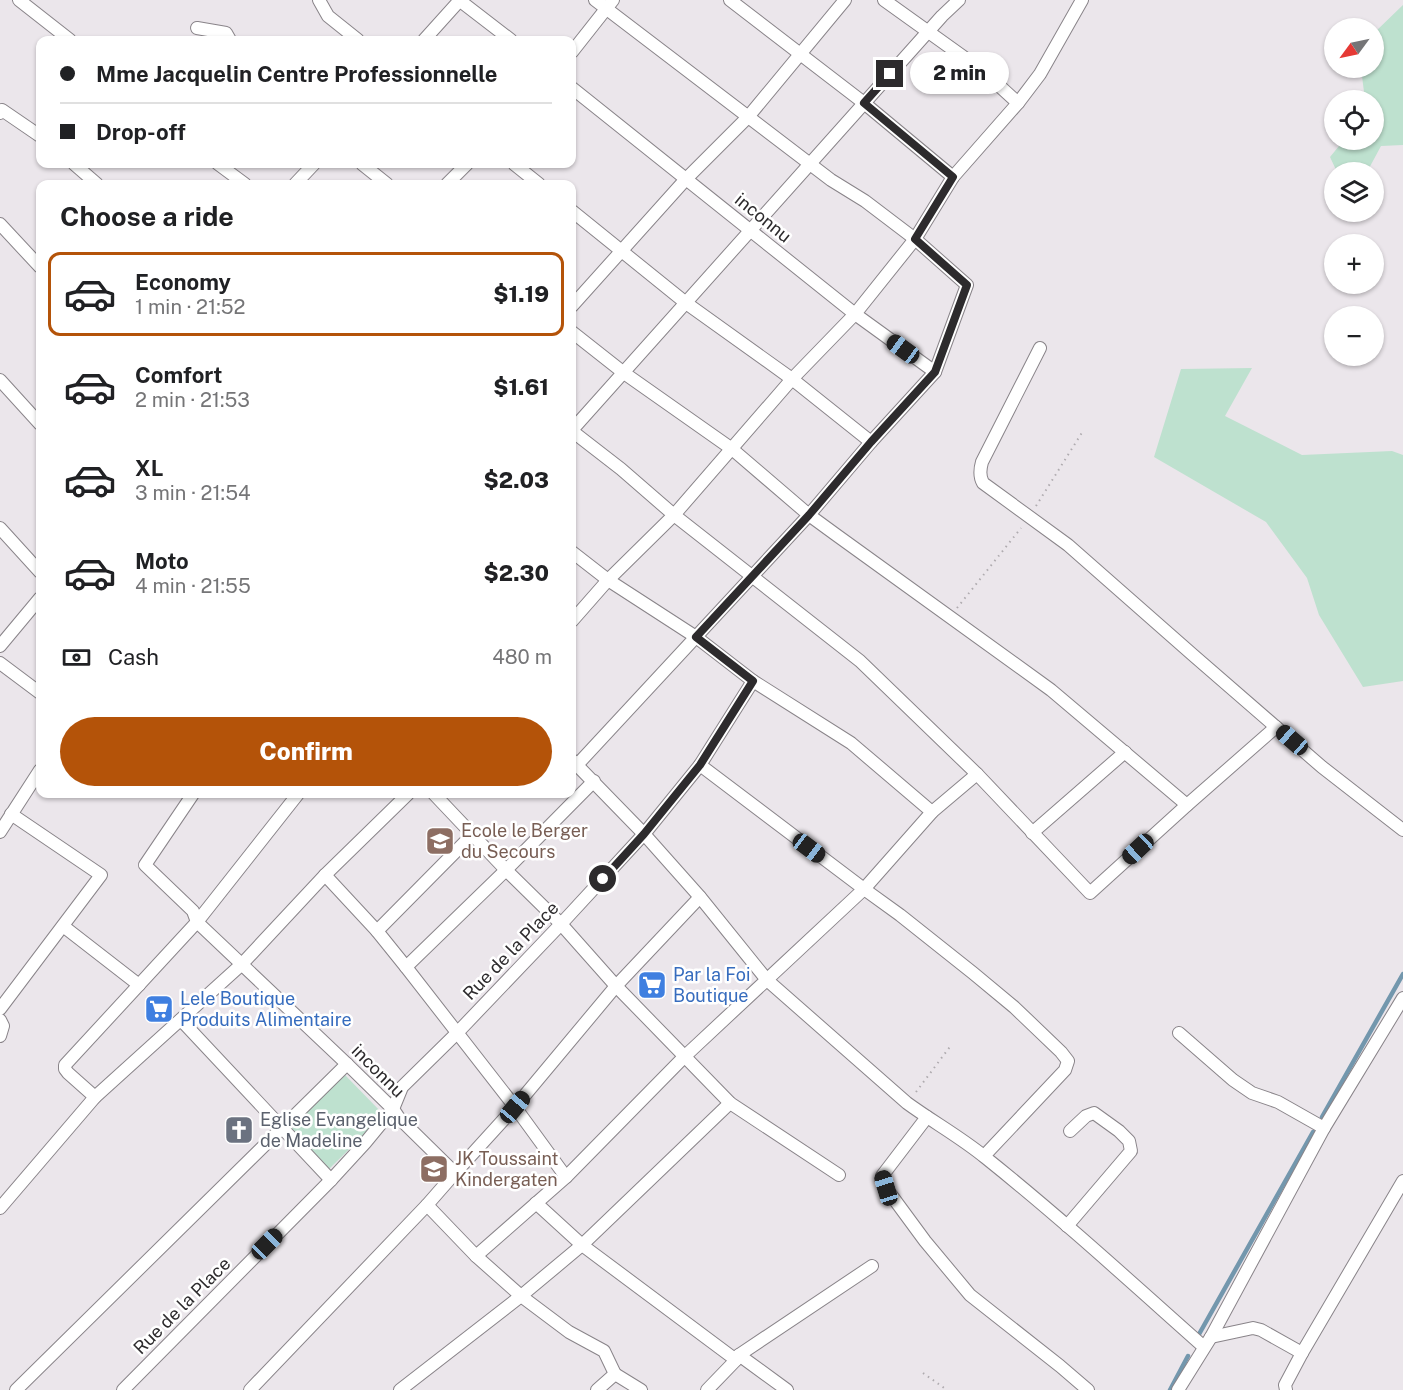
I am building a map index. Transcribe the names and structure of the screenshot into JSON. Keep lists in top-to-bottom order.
{
  "streets": {
    "street": ["inconnu", "Rue de la Place"]
  },
  "crossings": [
    ["inconnu", "Rue de la Place"]
  ],
  "places": {
    "school or university": ["Ecole le Berger du Secours", "JK Toussaint Kindergaten"],
    "supermarket": ["Par la Foi Boutique", "Lele Boutique Produits Alimentaire"],
    "church": ["Eglise Evangelique de Madeline"]
  },
  "north": "bottom left",
  "page": {
    "map_buttons": ["+", "−"],
    "banner": ["Mme Jacquelin Centre Professionnelle", "Drop-off"],
    "bubble": "2 min",
    "heading": "Choose a ride",
    "list": [
      {
        "name": "Economy",
        "note": "1 min · 21:52",
        "value": "$1.19"
      },
      {
        "name": "Comfort",
        "note": "2 min · 21:53",
        "value": "$1.61"
      },
      {
        "name": "XL",
        "note": "3 min · 21:54",
        "value": "$2.03"
      },
      {
        "name": "Moto",
        "note": "4 min · 21:55",
        "value": "$2.30"
      }
    ],
    "pay": ["Cash", "480 m"],
    "buttons": "Confirm"
  }
}
